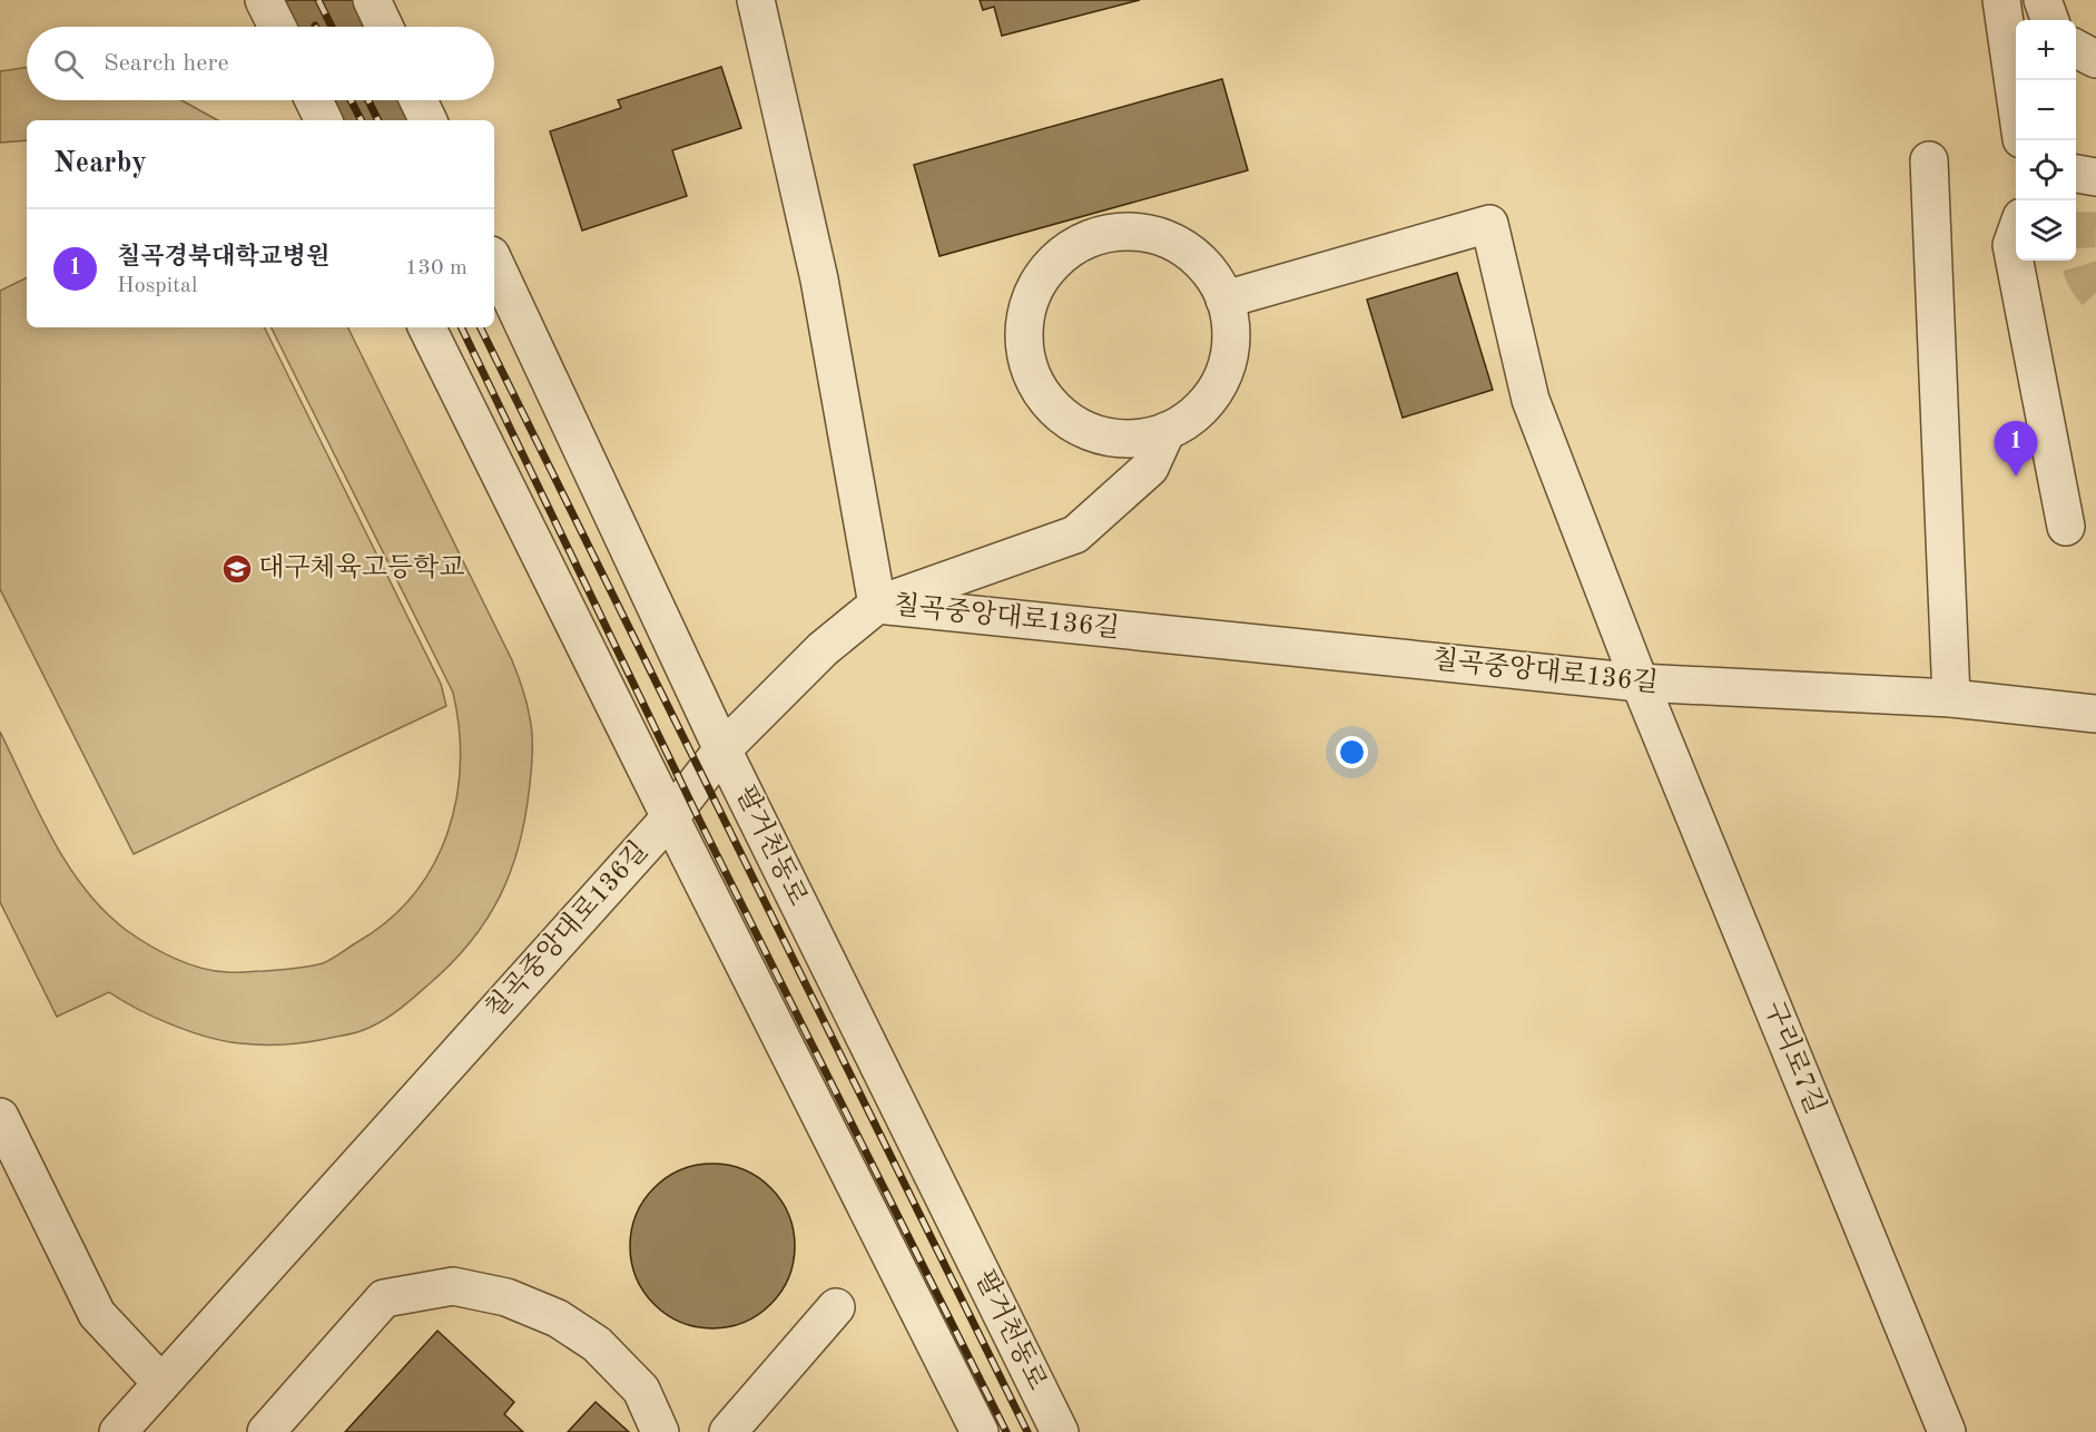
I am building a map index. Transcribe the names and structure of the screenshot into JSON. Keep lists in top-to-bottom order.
{
  "streets": {
    "street": ["칠곡중앙대로136길", "팔거천동로", "구리로7길"]
  },
  "crossings": [
    ["칠곡중앙대로136길", "팔거천동로"],
    ["칠곡중앙대로136길", "구리로7길"]
  ],
  "places": {
    "school or university": ["대구체육고등학교"]
  },
  "page": {
    "map_buttons": ["+", "−"],
    "search": "Search here",
    "heading": "Nearby",
    "list": [
      {
        "mark": "1",
        "name": "칠곡경북대학교병원",
        "note": "Hospital",
        "value": "130 m"
      }
    ],
    "pins": "1"
  }
}
